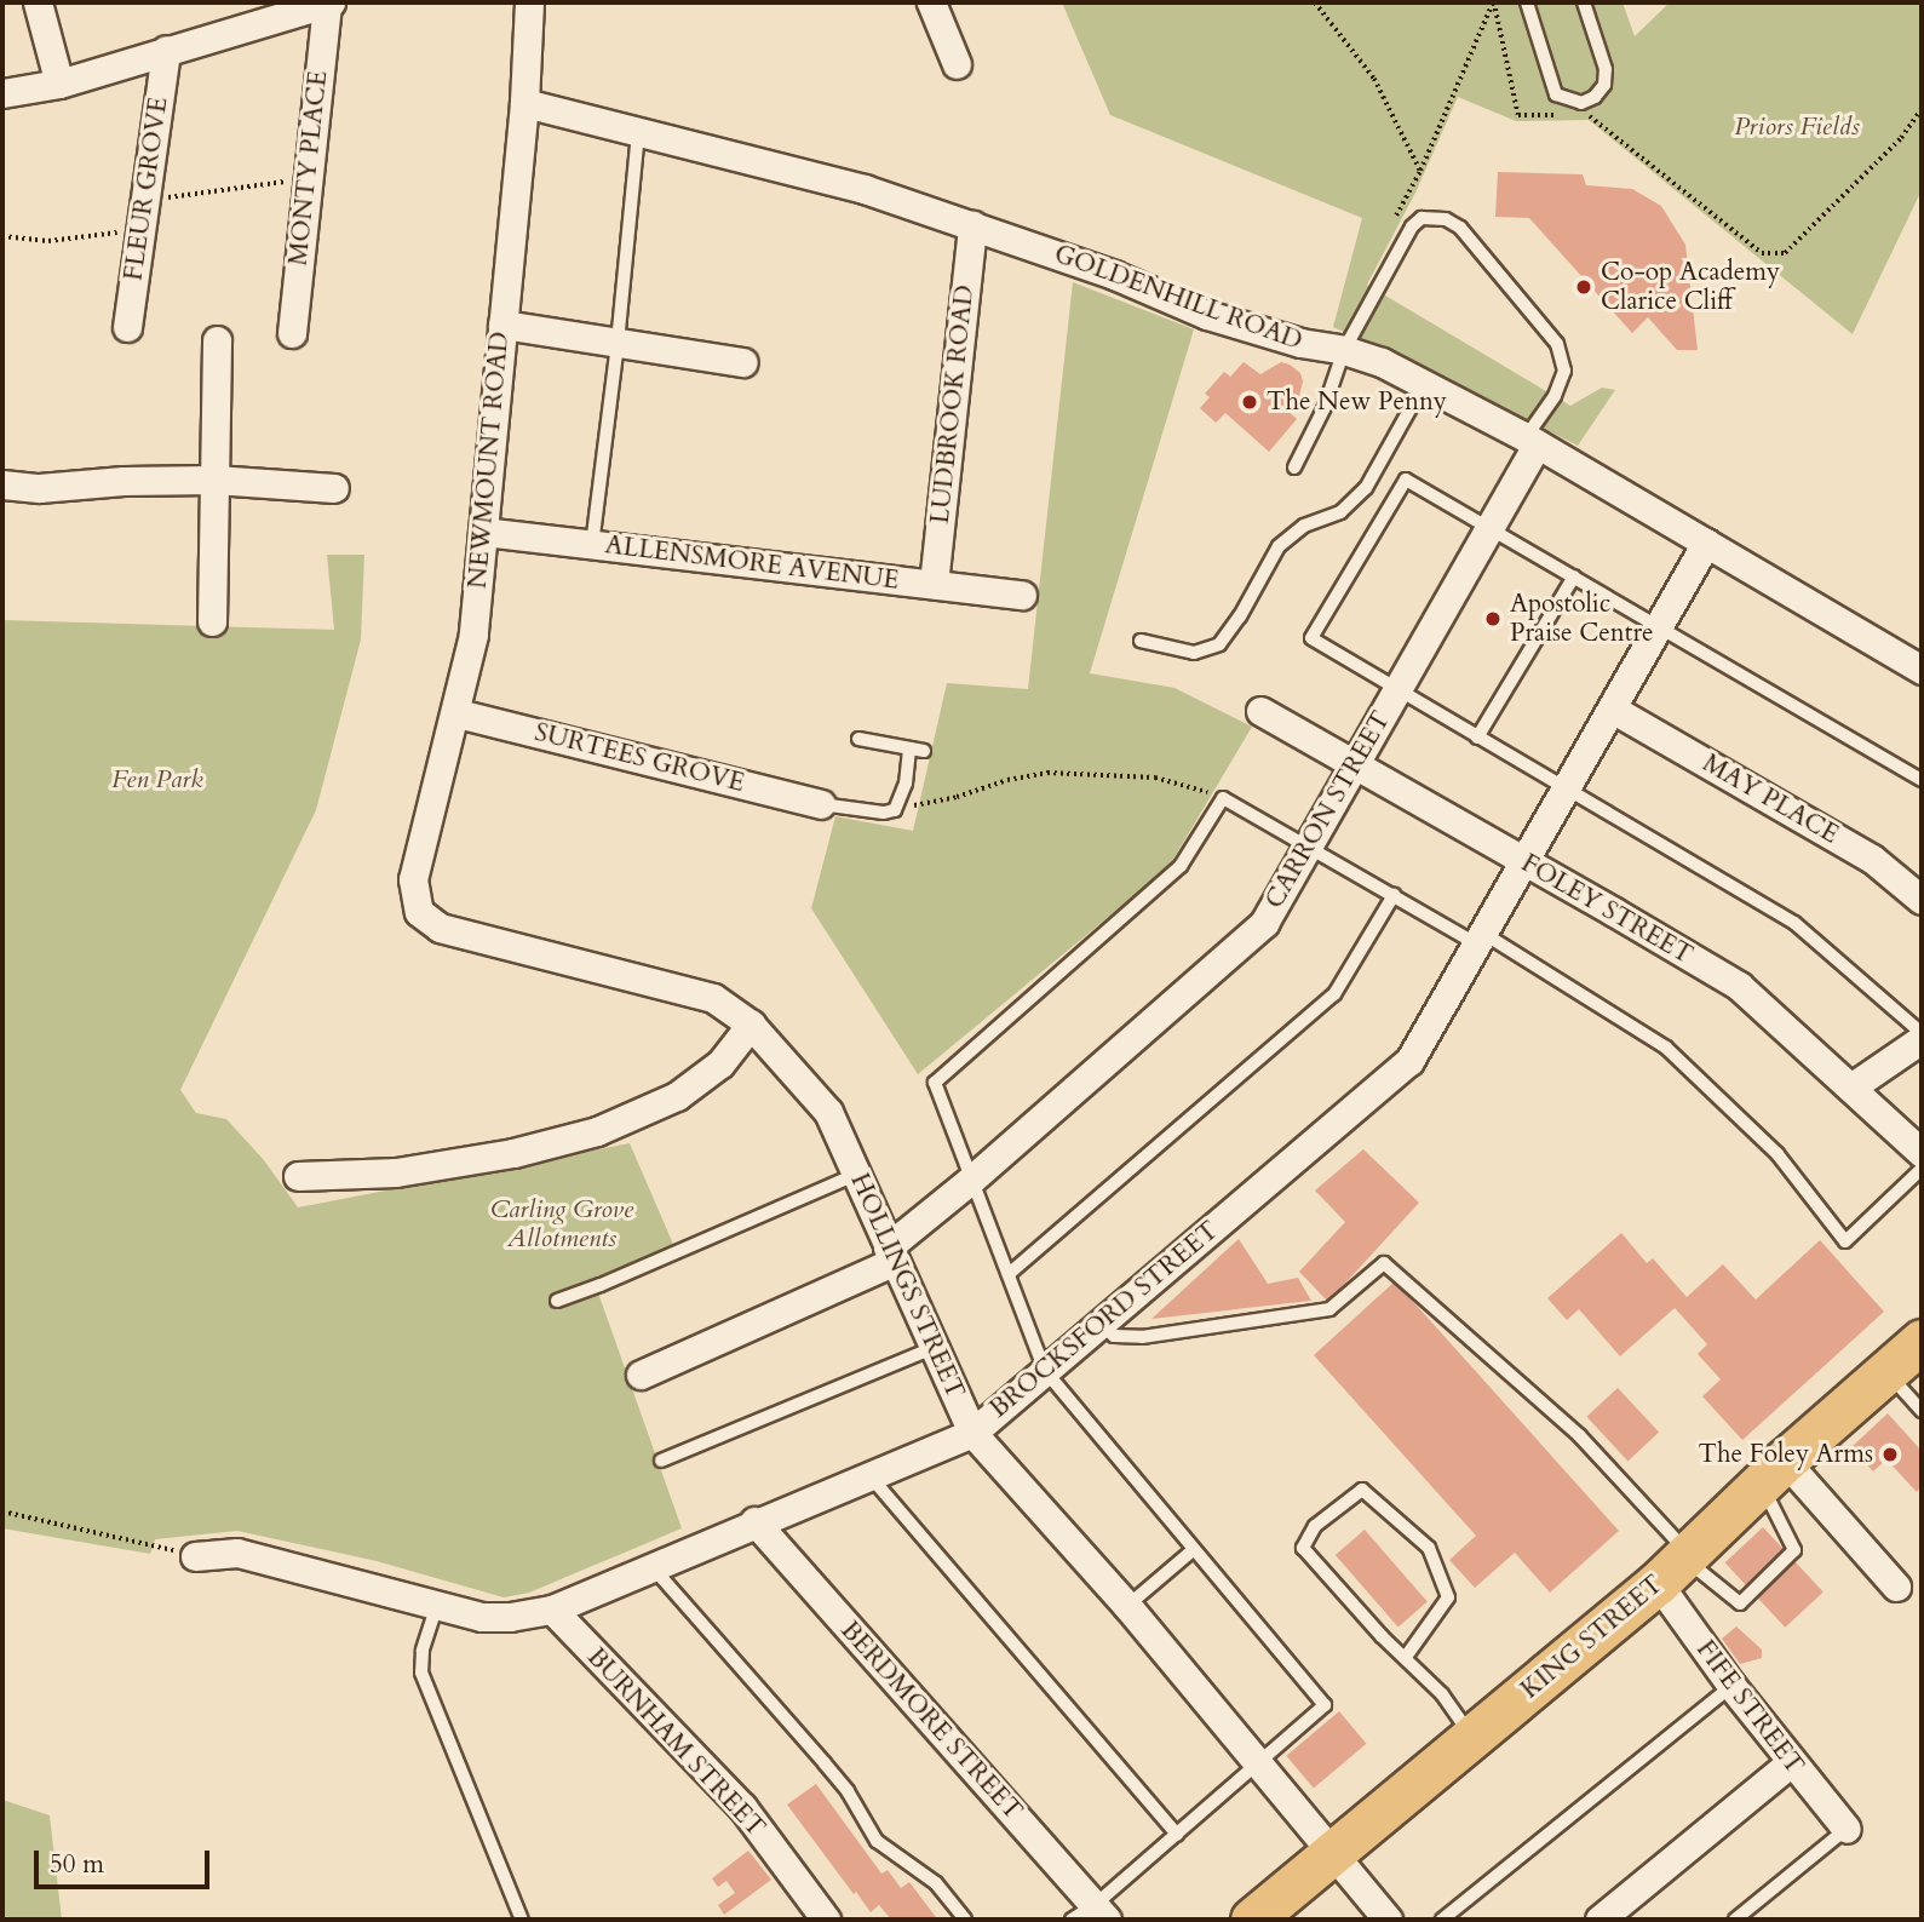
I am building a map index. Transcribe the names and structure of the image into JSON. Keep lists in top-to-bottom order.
{
  "streets": {
    "main road": ["KING STREET"],
    "street": [
      "MONTY PLACE",
      "FLEUR GROVE",
      "GOLDENHILL ROAD",
      "LUDBROOK ROAD",
      "NEWMOUNT ROAD",
      "ALLENSMORE AVENUE",
      "SURTEES GROVE",
      "MAY PLACE",
      "CARRON STREET",
      "FOLEY STREET",
      "HOLLINGS STREET",
      "BROCKSFORD STREET",
      "FIFE STREET",
      "BERDMORE STREET",
      "BURNHAM STREET"
    ]
  },
  "crossings": [
    ["GOLDENHILL ROAD", "LUDBROOK ROAD"],
    ["GOLDENHILL ROAD", "NEWMOUNT ROAD"],
    ["GOLDENHILL ROAD", "CARRON STREET"],
    ["GOLDENHILL ROAD", "BROCKSFORD STREET"],
    ["LUDBROOK ROAD", "ALLENSMORE AVENUE"],
    ["NEWMOUNT ROAD", "ALLENSMORE AVENUE"],
    ["NEWMOUNT ROAD", "SURTEES GROVE"],
    ["NEWMOUNT ROAD", "HOLLINGS STREET"],
    ["MAY PLACE", "BROCKSFORD STREET"],
    ["CARRON STREET", "FOLEY STREET"],
    ["CARRON STREET", "HOLLINGS STREET"],
    ["FOLEY STREET", "BROCKSFORD STREET"],
    ["HOLLINGS STREET", "BROCKSFORD STREET"],
    ["HOLLINGS STREET", "KING STREET"],
    ["BROCKSFORD STREET", "BERDMORE STREET"],
    ["BROCKSFORD STREET", "BURNHAM STREET"],
    ["KING STREET", "FIFE STREET"]
  ],
  "parks": ["Priors Fields", "Fen Park", "Carling Grove Allotments"],
  "places": [
    "Co-op Academy Clarice Cliff",
    "The New Penny",
    "Apostolic Praise Centre",
    "The Foley Arms"
  ],
  "scale_bar": "50 m"
}
